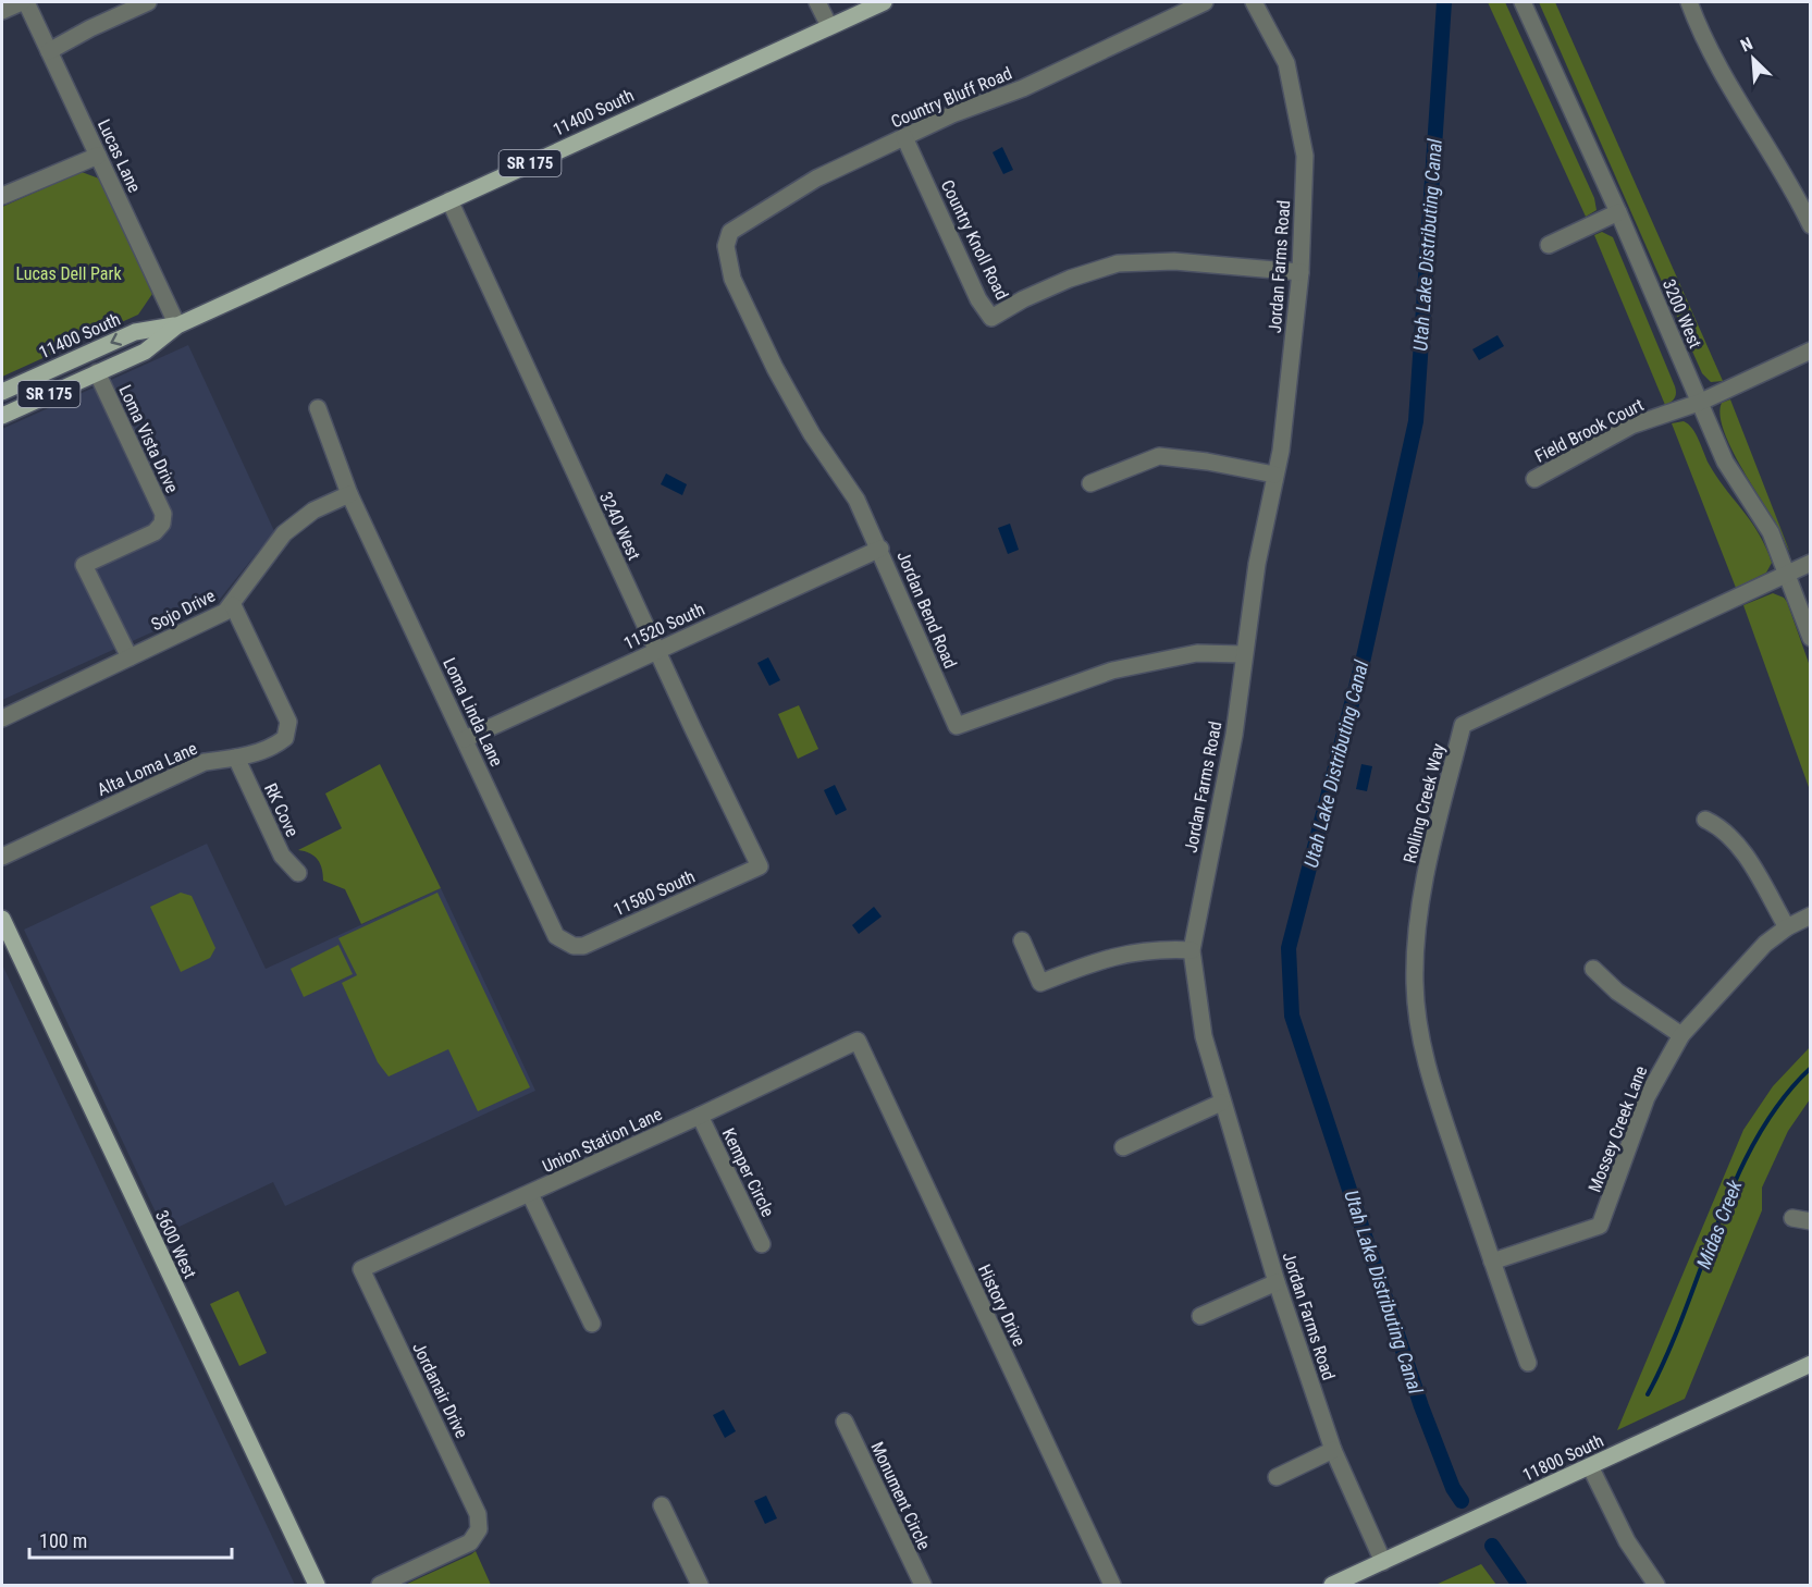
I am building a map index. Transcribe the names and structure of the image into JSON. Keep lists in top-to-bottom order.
{
  "streets": {
    "main road": [
      "11400 South",
      "SR 175",
      "3600 West",
      "11800 South"
    ],
    "street": [
      "Country Bluff Road",
      "Lucas Lane",
      "Country Knoll Road",
      "Jordan Farms Road",
      "3200 West",
      "Field Brook Court",
      "Loma Vista Drive",
      "3240 West",
      "Sojo Drive",
      "Jordan Bend Road",
      "11520 South",
      "Loma Linda Lane",
      "Alta Loma Lane",
      "Rolling Creek Way",
      "RK Cove",
      "11580 South",
      "Mossey Creek Lane",
      "Union Station Lane",
      "Kemper Circle",
      "History Drive",
      "Jordanair Drive",
      "Monument Circle"
    ]
  },
  "crossings": [
    ["Country Bluff Road", "Country Knoll Road"],
    ["Country Bluff Road", "Jordan Bend Road"],
    ["11400 South", "Lucas Lane"],
    ["11400 South", "Loma Vista Drive"],
    ["11400 South", "3240 West"],
    ["Country Knoll Road", "Jordan Farms Road"],
    ["Jordan Farms Road", "Jordan Bend Road"],
    ["Jordan Farms Road", "11800 South"],
    ["3200 West", "Field Brook Court"],
    ["3200 West", "Rolling Creek Way"],
    ["Loma Vista Drive", "Sojo Drive"],
    ["3240 West", "11520 South"],
    ["3240 West", "11580 South"],
    ["Sojo Drive", "Loma Linda Lane"],
    ["Sojo Drive", "Alta Loma Lane"],
    ["Jordan Bend Road", "11520 South"],
    ["11520 South", "Loma Linda Lane"],
    ["Loma Linda Lane", "11580 South"],
    ["Alta Loma Lane", "RK Cove"],
    ["Rolling Creek Way", "Mossey Creek Lane"],
    ["Union Station Lane", "Kemper Circle"],
    ["Union Station Lane", "History Drive"],
    ["Union Station Lane", "Jordanair Drive"]
  ],
  "water": ["Utah Lake Distributing Canal", "Midas Creek"],
  "parks": ["Lucas Dell Park"],
  "scale_bar": "100 m",
  "north": "top left"
}
